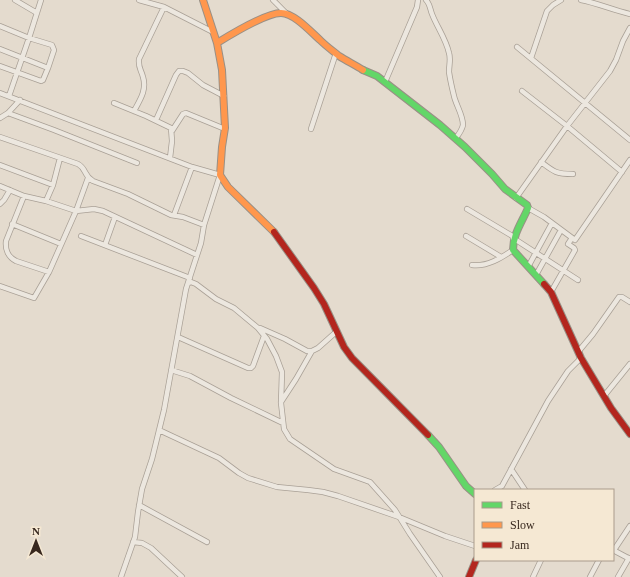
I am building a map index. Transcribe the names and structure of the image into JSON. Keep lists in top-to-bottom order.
{
  "legend": ["Fast", "Slow", "Jam"],
  "north": "top"
}
